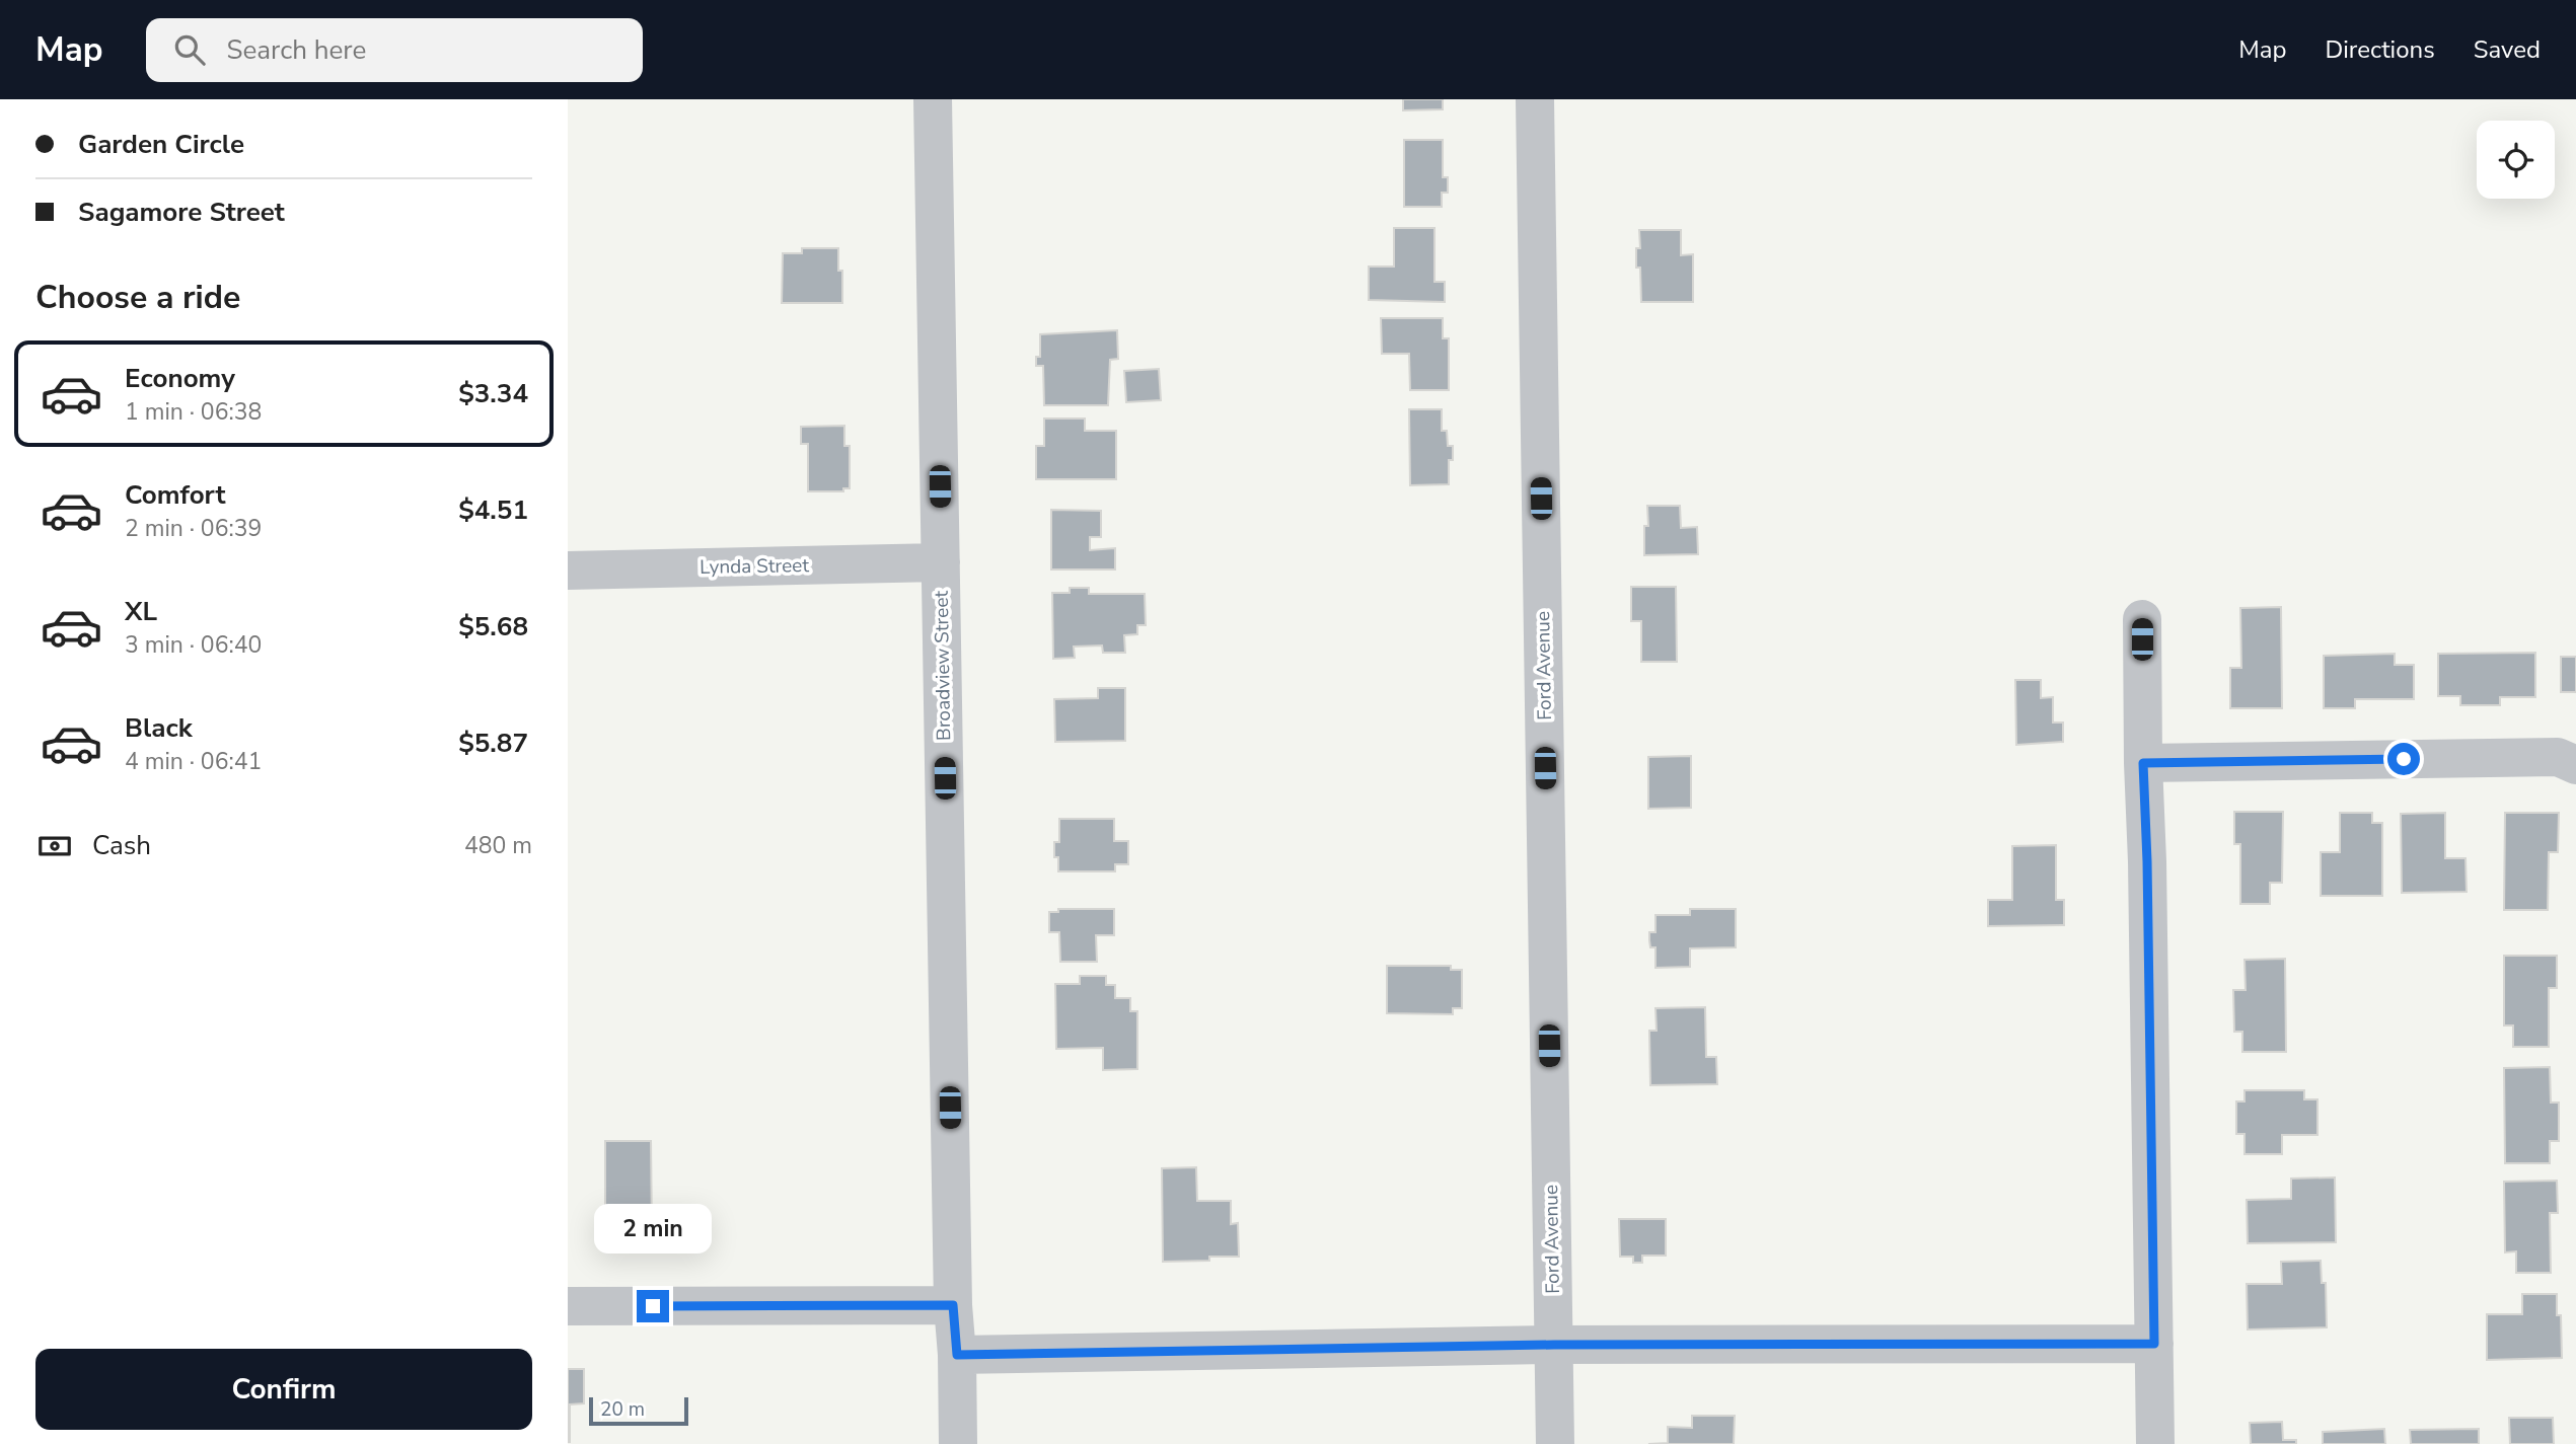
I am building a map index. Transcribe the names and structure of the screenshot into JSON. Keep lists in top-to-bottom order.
{
  "streets": {
    "street": ["Lynda Street", "Broadview Street", "Ford Avenue"]
  },
  "crossings": [
    ["Lynda Street", "Broadview Street"]
  ],
  "scale_bar": "20 m",
  "page": {
    "header": "Map",
    "search": "Search here",
    "nav": ["Map", "Directions", "Saved"],
    "banner": ["Garden Circle", "Sagamore Street"],
    "heading": "Choose a ride",
    "list": [
      {
        "name": "Economy",
        "note": "1 min · 06:38",
        "value": "$3.34"
      },
      {
        "name": "Comfort",
        "note": "2 min · 06:39",
        "value": "$4.51"
      },
      {
        "name": "XL",
        "note": "3 min · 06:40",
        "value": "$5.68"
      },
      {
        "name": "Black",
        "note": "4 min · 06:41",
        "value": "$5.87"
      }
    ],
    "pay": ["Cash", "480 m"],
    "bubble": "2 min",
    "buttons": "Confirm",
    "scale": "20 m"
  }
}
